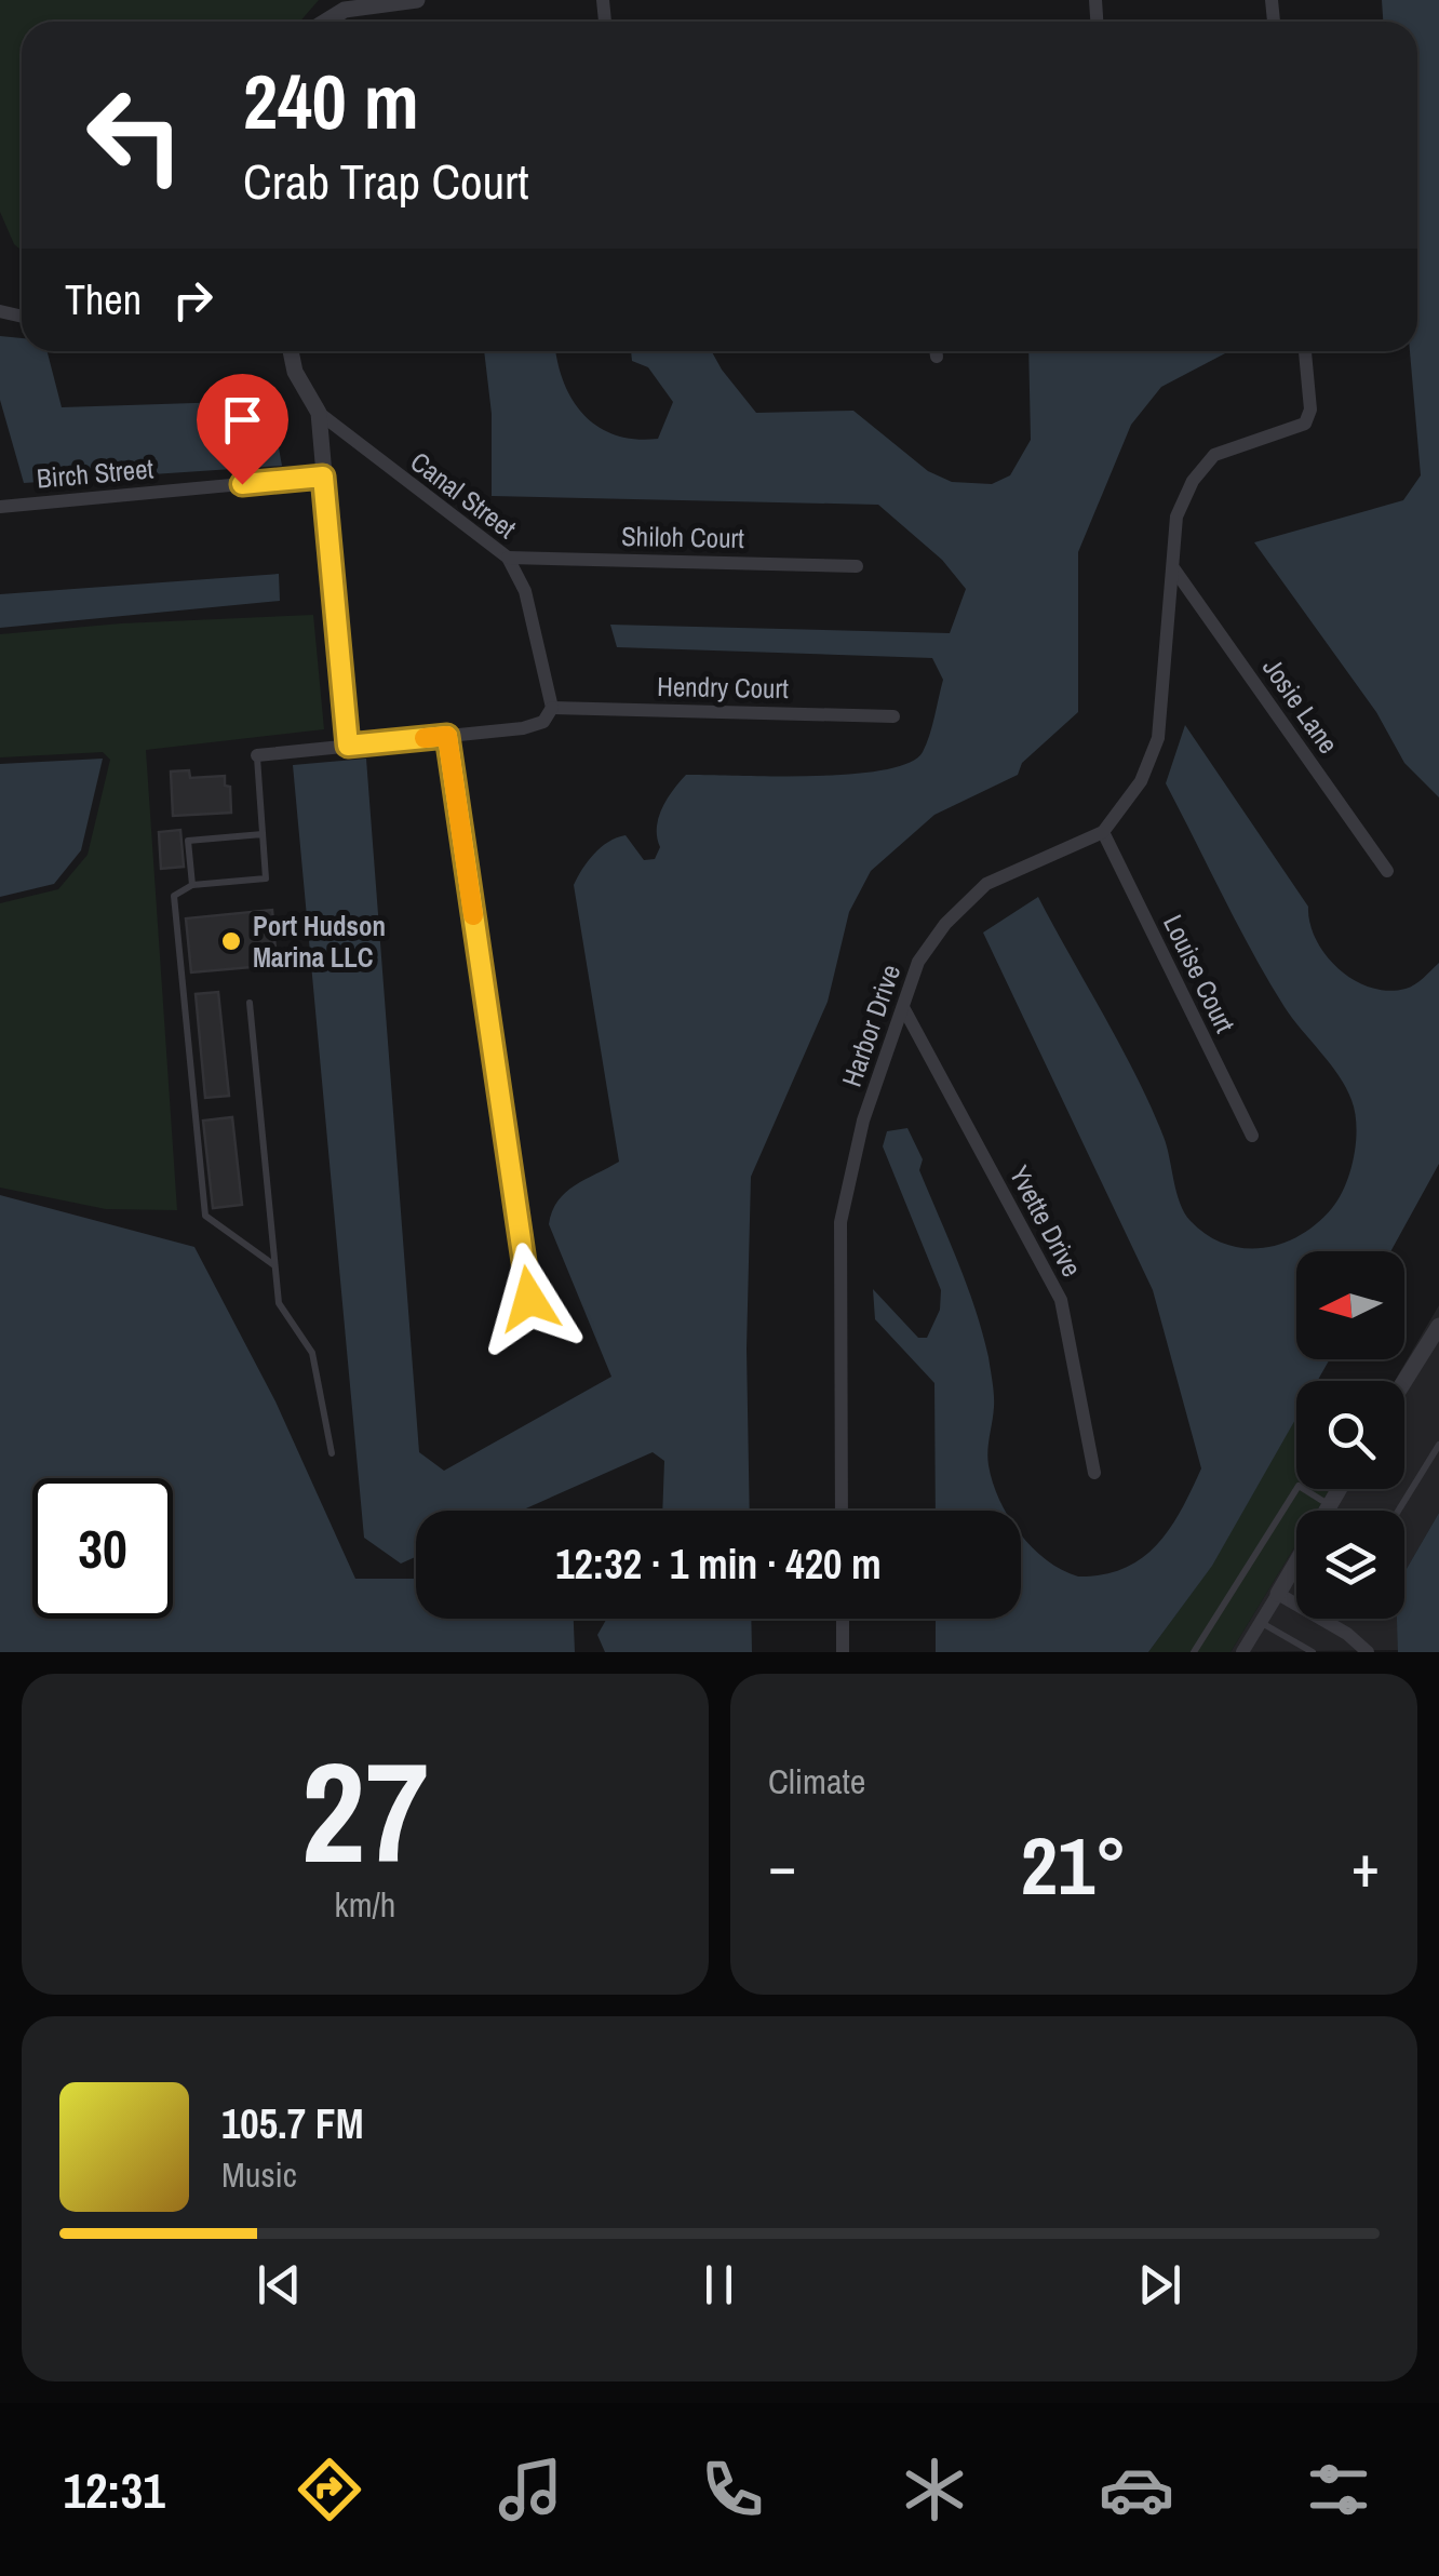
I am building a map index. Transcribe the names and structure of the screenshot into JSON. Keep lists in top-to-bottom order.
{
  "streets": {
    "street": [
      "Birch Street",
      "Canal Street",
      "Shiloh Court",
      "Hendry Court",
      "Josie Lane",
      "Louise Court",
      "Harbor Drive",
      "Yvette Drive"
    ]
  },
  "crossings": [
    ["Canal Street", "Shiloh Court"],
    ["Canal Street", "Hendry Court"],
    ["Josie Lane", "Harbor Drive"],
    ["Louise Court", "Harbor Drive"],
    ["Harbor Drive", "Yvette Drive"]
  ],
  "places": ["Port Hudson Marina LLC"],
  "north": "left",
  "page": {
    "turn": ["240 m", "Crab Trap Court"],
    "then": "Then",
    "limit": "30",
    "trip": "12:32 · 1 min · 420 m",
    "tile": [
      ["27", "km/h"],
      "Climate"
    ],
    "heat": ["−", "21°", "+"],
    "song": ["105.7 FM", "Music"],
    "tabs": "12:31"
  }
}
